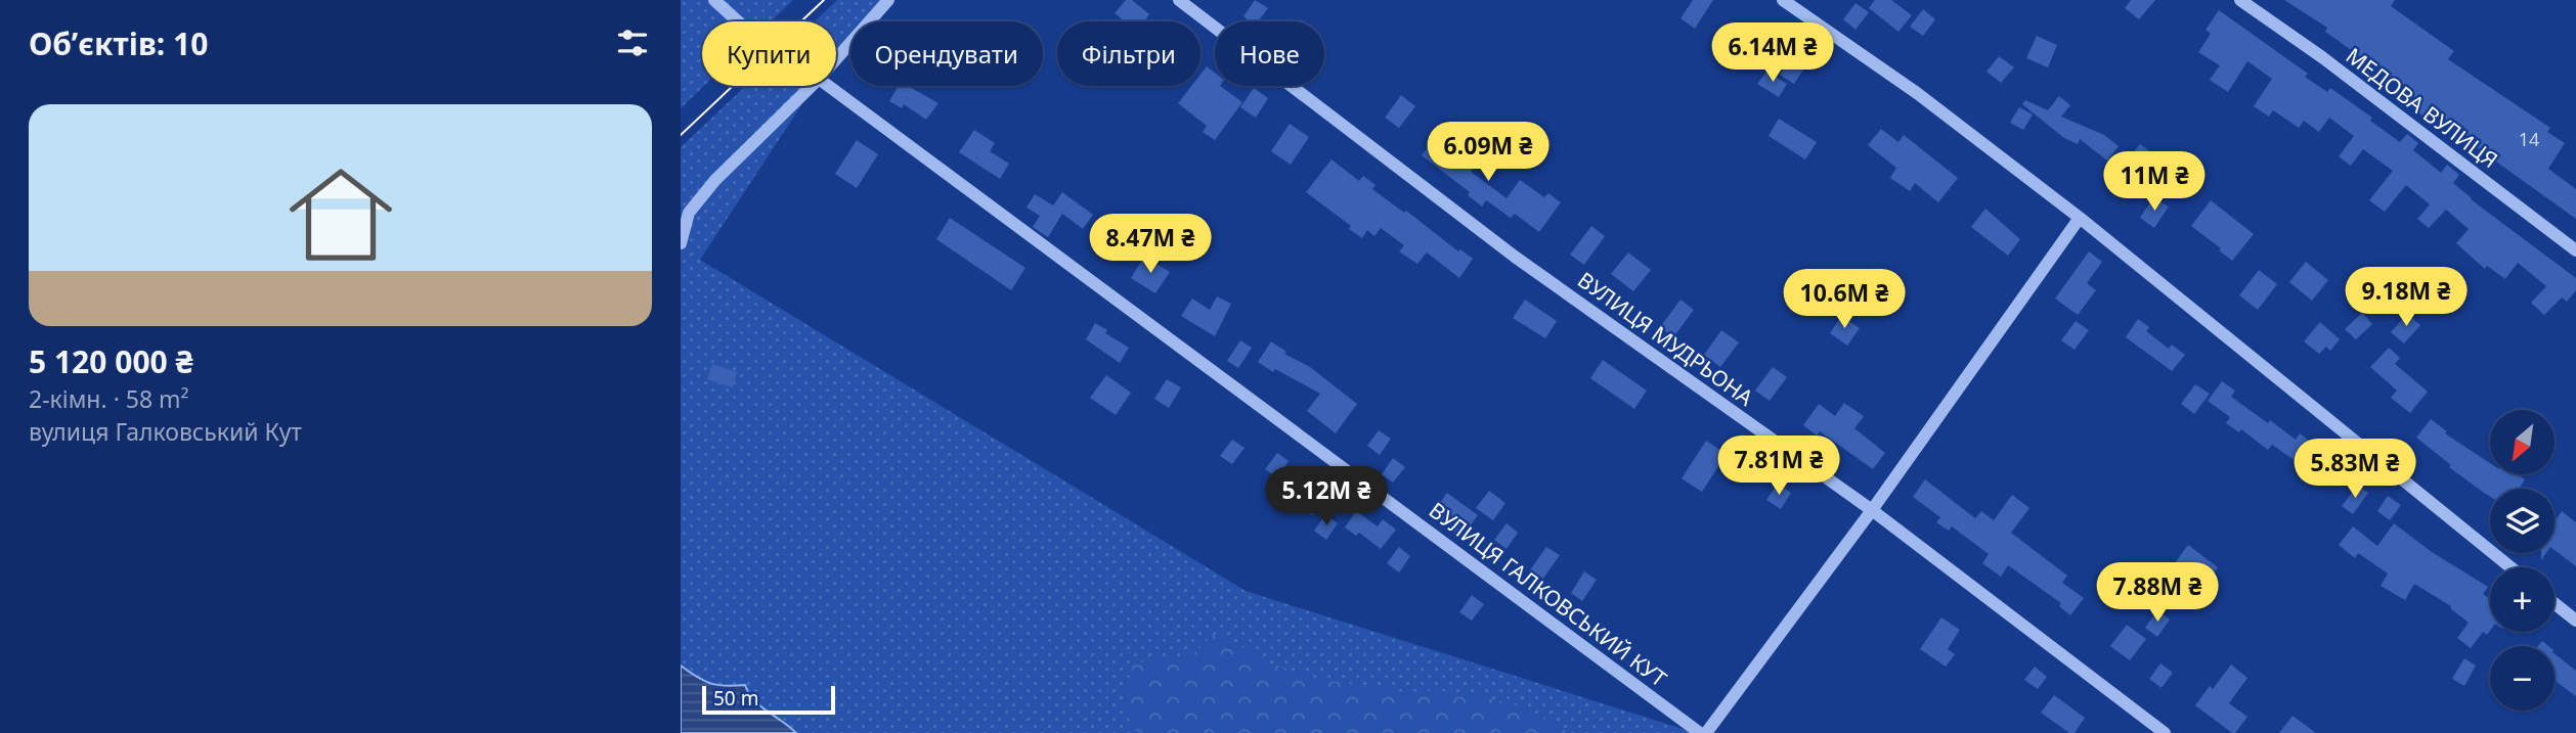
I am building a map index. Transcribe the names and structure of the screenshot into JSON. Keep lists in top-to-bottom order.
{
  "streets": {
    "street": ["МЕДОВА ВУЛИЦЯ", "ВУЛИЦЯ МУДРЬОНА", "ВУЛИЦЯ ГАЛКОВСЬКИЙ КУТ"]
  },
  "house_numbers": ["14"],
  "scale_bar": "50 m",
  "north": "bottom left",
  "page": {
    "heading": "Об’єктів: 10",
    "chip": [
      "Купити",
      "Орендувати",
      "Фільтри",
      "Нове"
    ],
    "price": [
      "6.14M ₴",
      "6.09M ₴",
      "11M ₴",
      "8.47M ₴",
      "9.18M ₴",
      "10.6M ₴",
      "7.81M ₴",
      "5.83M ₴",
      "5.12M ₴",
      "7.88M ₴"
    ],
    "list": [
      {
        "name": "5 120 000 ₴",
        "note": "2-кімн. · 58 m² · вулиця Галковський Кут"
      }
    ],
    "map_buttons": ["+", "−"],
    "scale": "50 m"
  }
}
